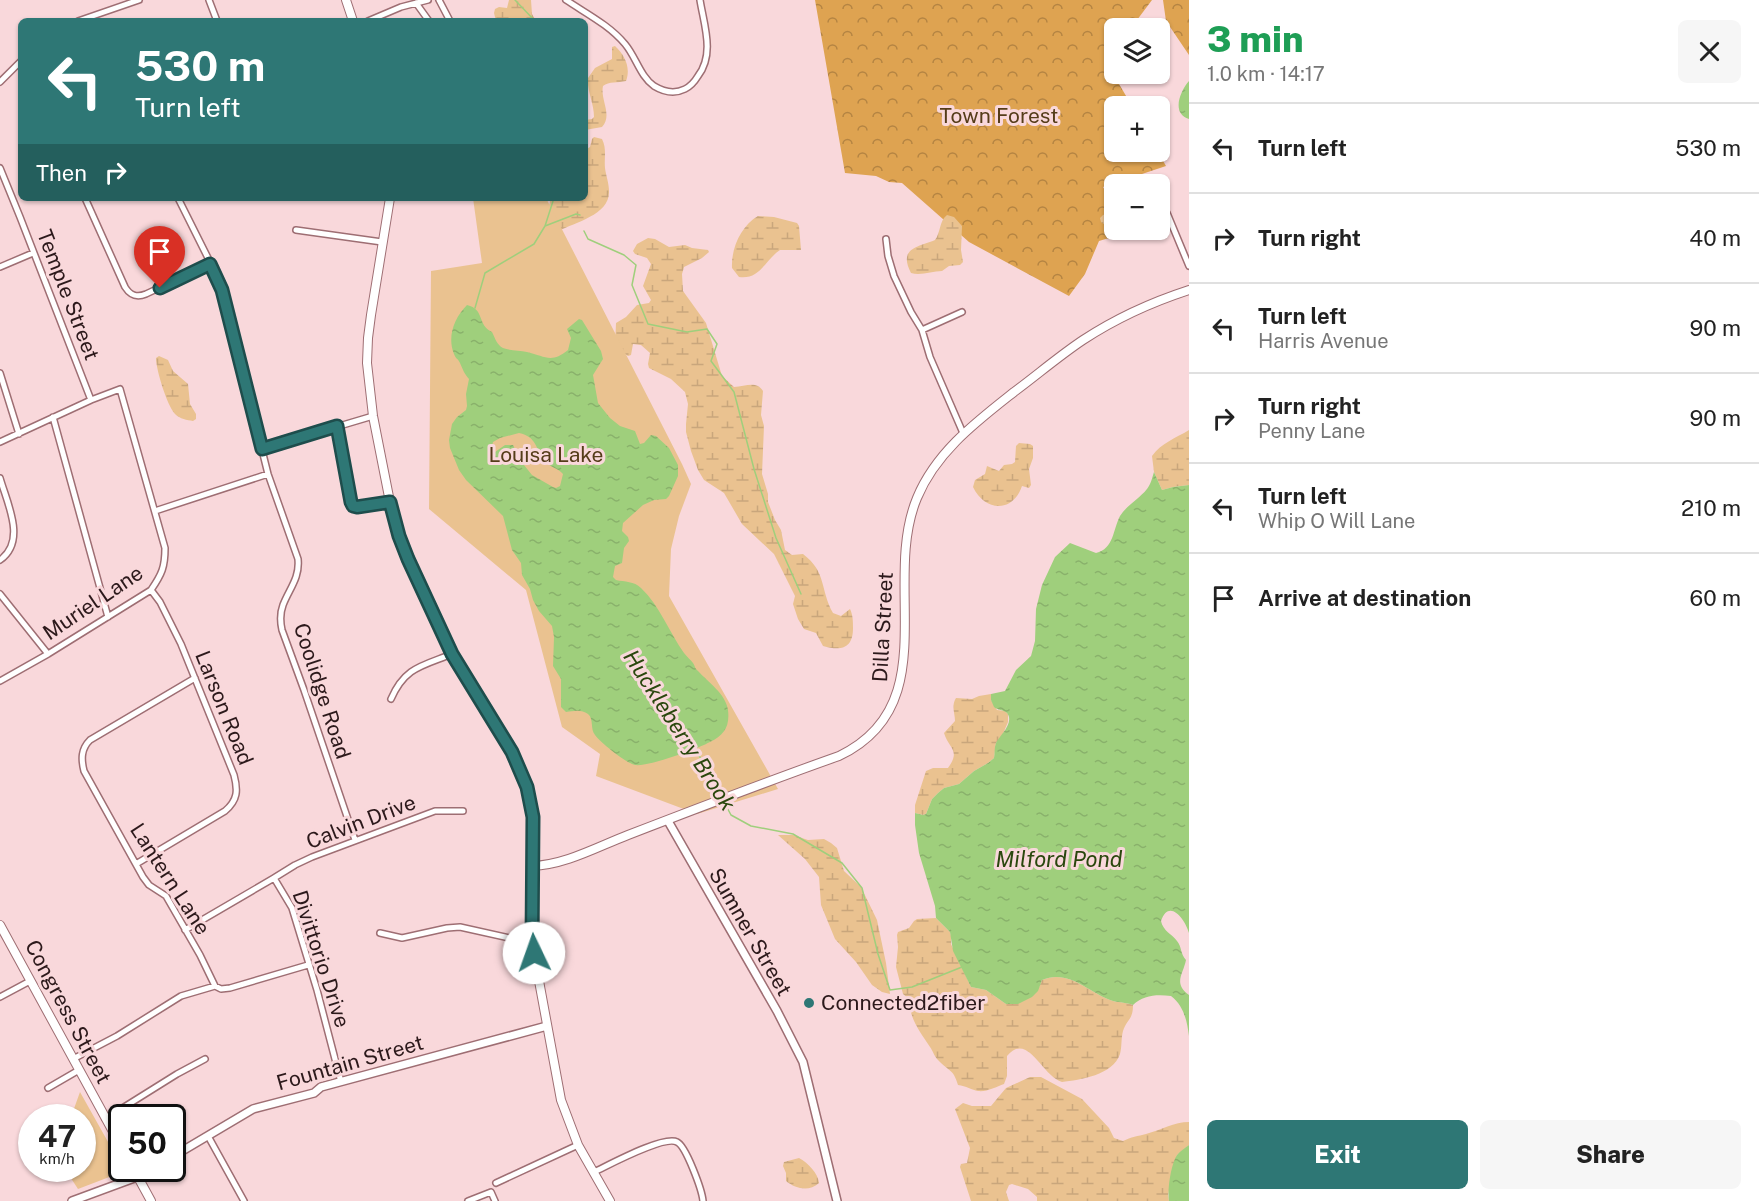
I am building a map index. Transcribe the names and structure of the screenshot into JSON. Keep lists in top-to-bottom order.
{
  "streets": {
    "main road": ["Dilla Street", "Congress Street"],
    "street": [
      "Temple Street",
      "Muriel Lane",
      "Coolidge Road",
      "Larson Road",
      "Calvin Drive",
      "Lantern Lane",
      "Sumner Street",
      "Divittorio Drive",
      "Fountain Street"
    ]
  },
  "crossings": [
    ["Temple Street", "Muriel Lane"],
    ["Muriel Lane", "Larson Road"],
    ["Dilla Street", "Sumner Street"],
    ["Coolidge Road", "Calvin Drive"],
    ["Larson Road", "Lantern Lane"],
    ["Calvin Drive", "Divittorio Drive"],
    ["Lantern Lane", "Divittorio Drive"],
    ["Divittorio Drive", "Fountain Street"]
  ],
  "water": ["Huckleberry Brook", "Milford Pond"],
  "parks": ["Town Forest", "Louisa Lake"],
  "places": ["Connected2fiber"],
  "page": {
    "heading": ["3 min", "1.0 km · 14:17"],
    "map_buttons": ["+", "−"],
    "turn": ["530 m", "Turn left"],
    "list": [
      {
        "name": "Turn left",
        "value": "530 m"
      },
      {
        "name": "Turn right",
        "value": "40 m"
      },
      {
        "name": "Turn left",
        "note": "Harris Avenue",
        "value": "90 m"
      },
      {
        "name": "Turn right",
        "note": "Penny Lane",
        "value": "90 m"
      },
      {
        "name": "Turn left",
        "note": "Whip O Will Lane",
        "value": "210 m"
      },
      {
        "name": "Arrive at destination",
        "value": "60 m"
      }
    ],
    "then": "Then",
    "speed": "47 km/h",
    "limit": "50",
    "buttons": ["Exit", "Share"]
  }
}
